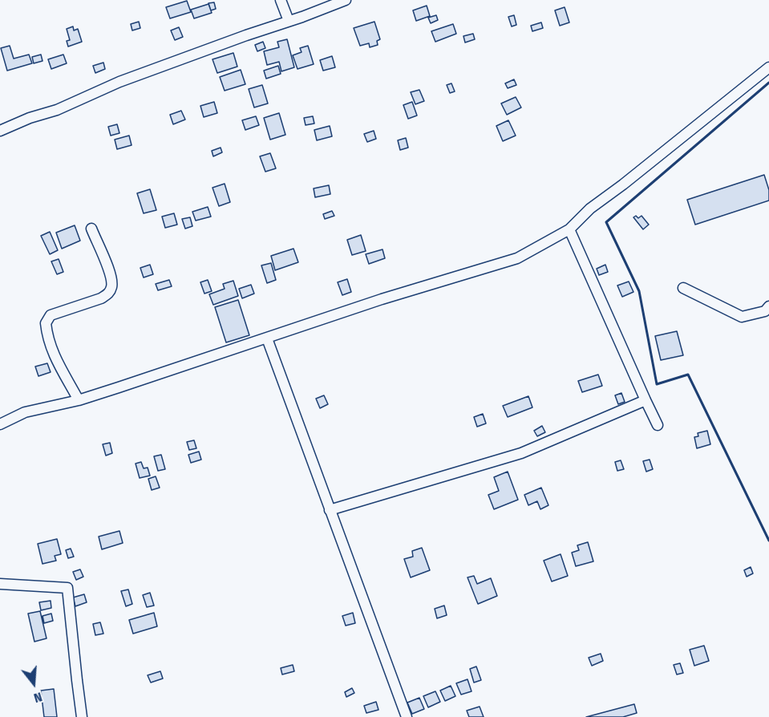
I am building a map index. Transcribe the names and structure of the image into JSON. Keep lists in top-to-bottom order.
{
  "north": "bottom"
}
